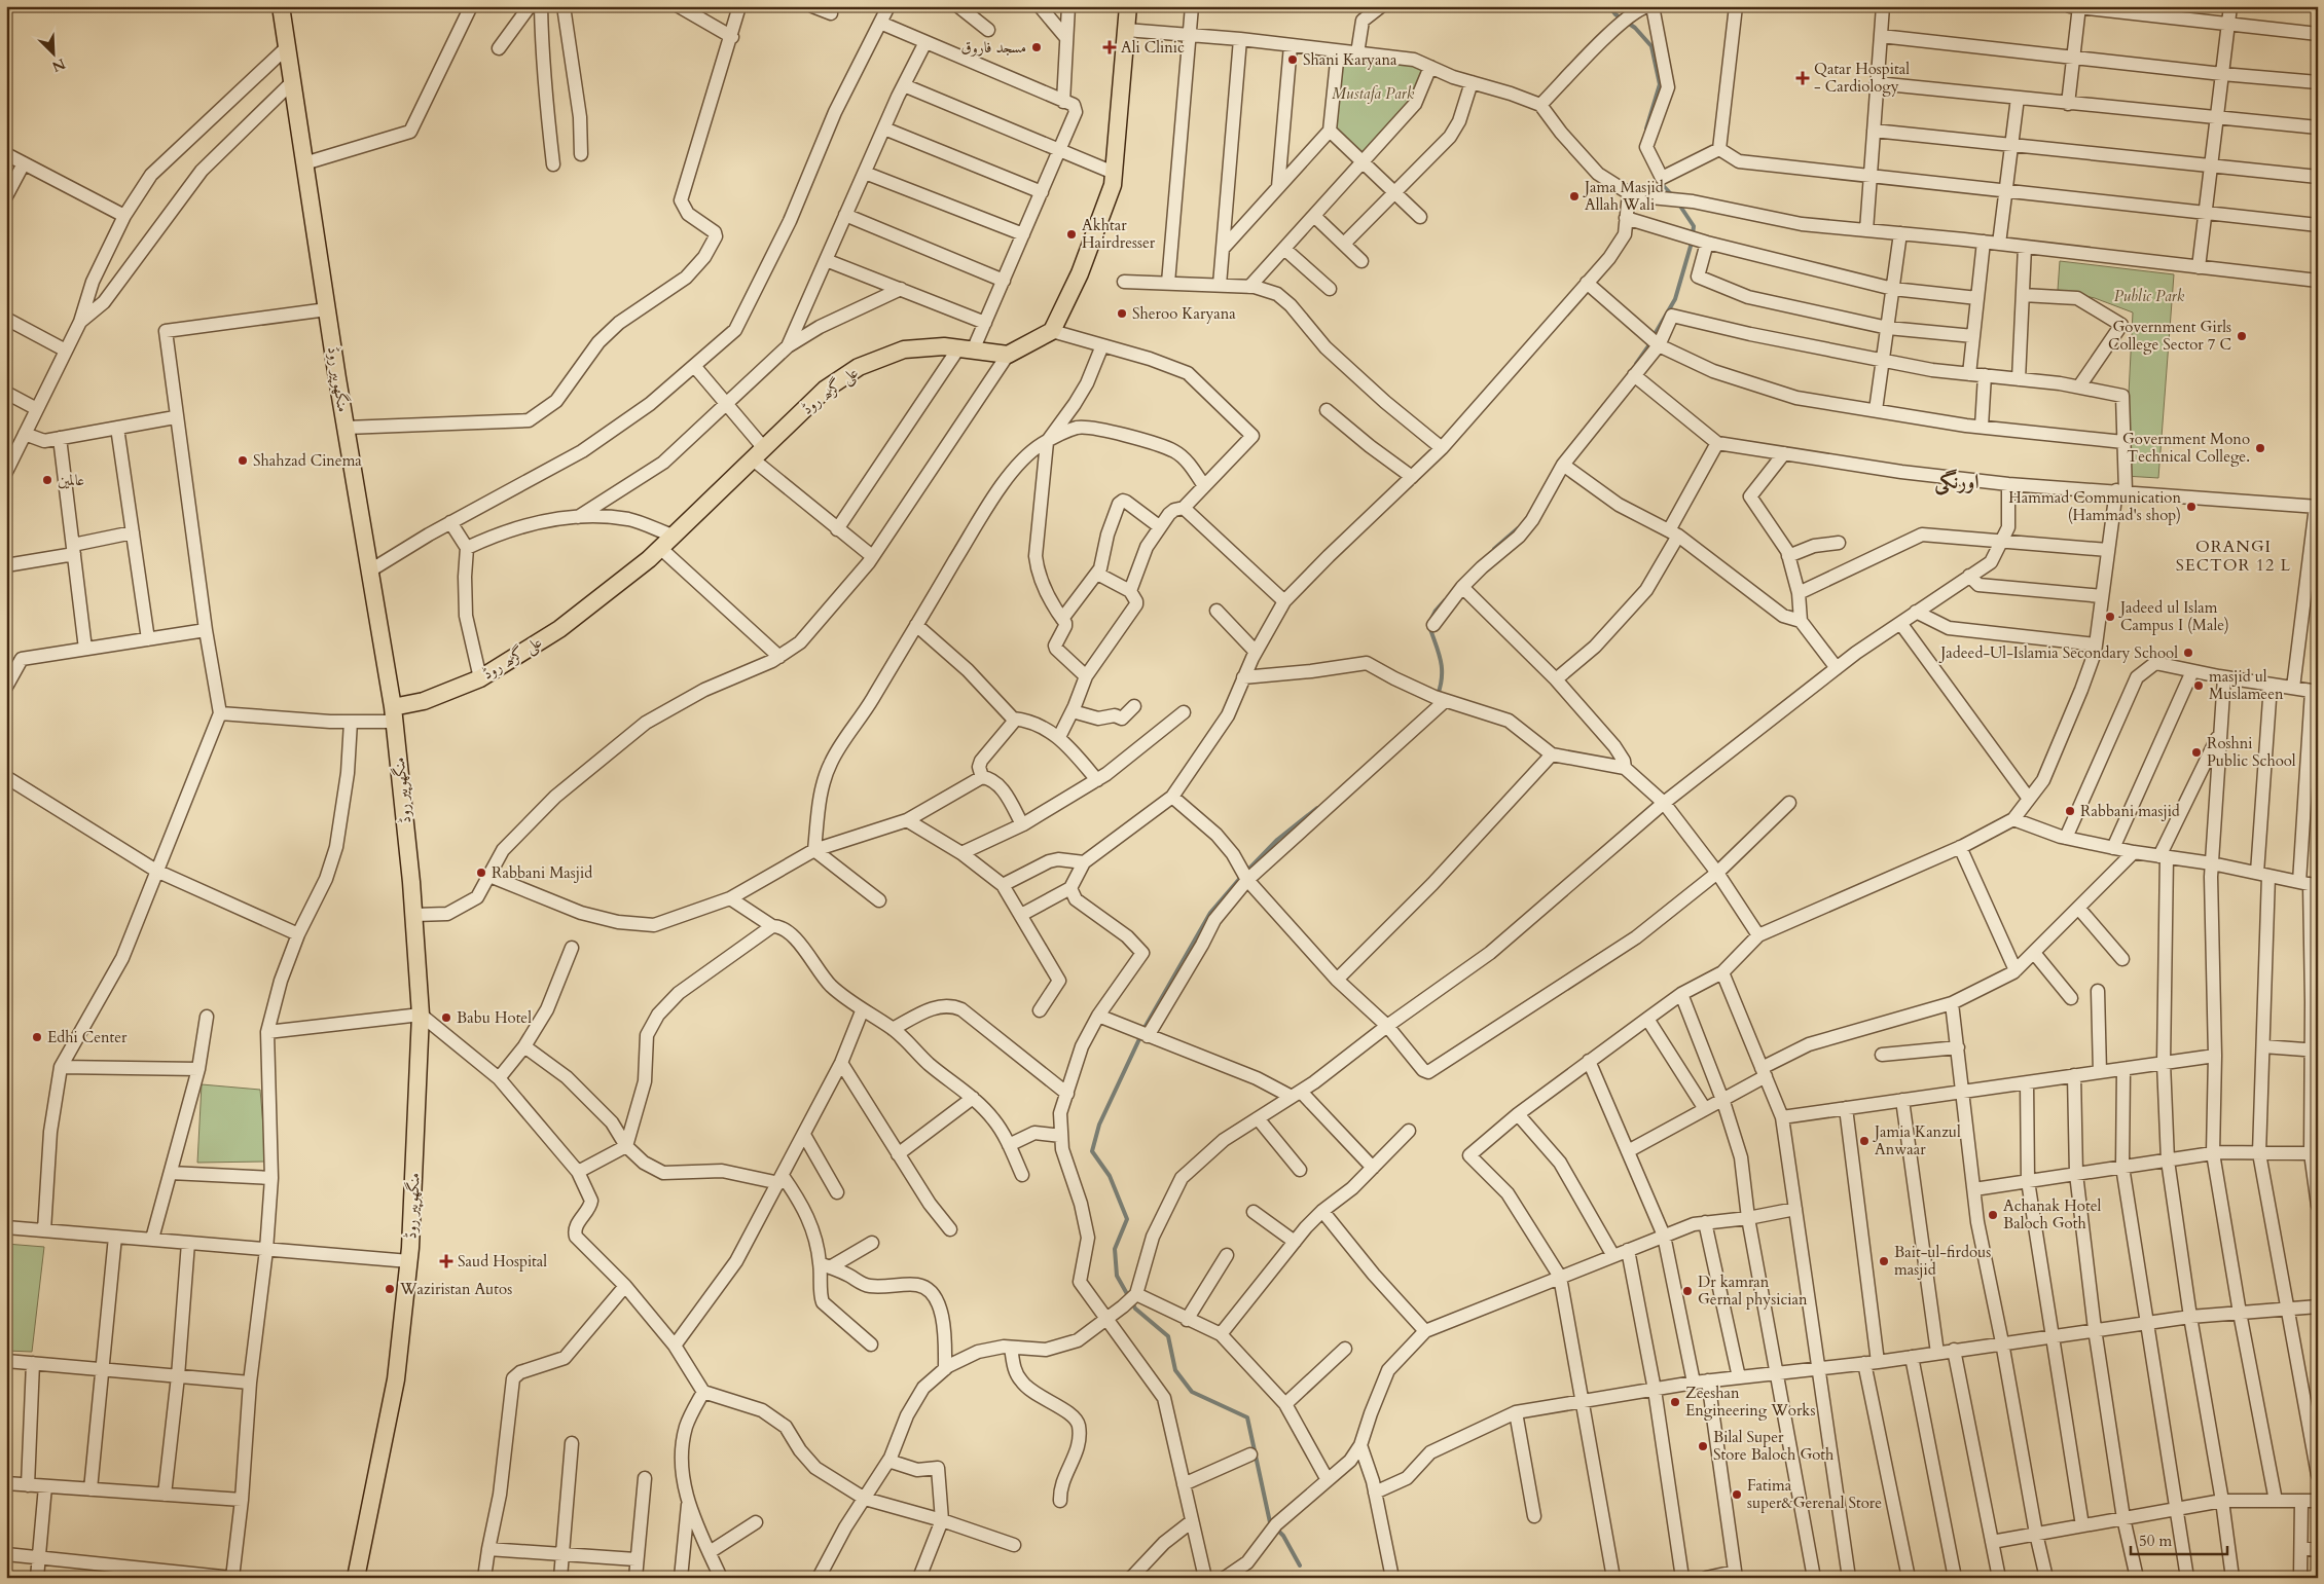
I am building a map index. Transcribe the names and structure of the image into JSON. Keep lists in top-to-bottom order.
{
  "streets": {
    "main road": ["منگھوپیر روڈ", "علی گڑھ روڈ"]
  },
  "crossings": [
    ["منگھوپیر روڈ", "علی گڑھ روڈ"]
  ],
  "districts": ["اورنگی", "ORANGI SECTOR 12 L"],
  "parks": ["Mustafa Park", "Public Park"],
  "places": {
    "other": [
      "مسجد فاروق",
      "Shani Karyana",
      "Jama Masjid Allah Wali",
      "Akhtar Hairdresser",
      "Sheroo Karyana",
      "Government Girls College Sector 7 C",
      "Government Mono Technical College.",
      "Shahzad Cinema",
      "عالمین",
      "Hammad Communication (Hammad's shop)",
      "Jadeed ul Islam Campus I (Male)",
      "Jadeed-Ul-Islamia Secondary School",
      "masjid ul Muslameen",
      "Roshni Public School",
      "Rabbani masjid",
      "Rabbani Masjid",
      "Babu Hotel",
      "Edhi Center",
      "Jamia Kanzul Anwaar",
      "Achanak Hotel Baloch Goth",
      "Bait-ul-firdous masjid",
      "Waziristan Autos",
      "Dr kamran Gernal physician",
      "Zeeshan Engineering Works",
      "Bilal Super Store Baloch Goth",
      "Fatima super&Gerenal Store"
    ],
    "health": ["Ali Clinic", "Qatar Hospital - Cardiology", "Saud Hospital"]
  },
  "scale_bar": "50 m",
  "north": "bottom right"
}
